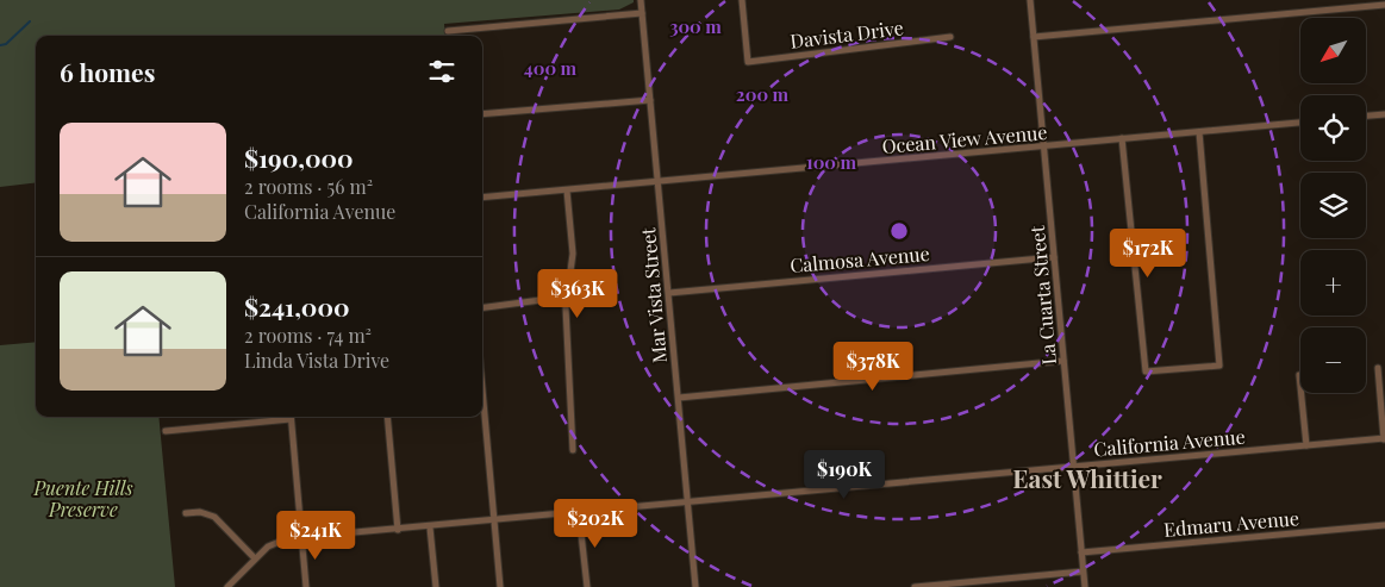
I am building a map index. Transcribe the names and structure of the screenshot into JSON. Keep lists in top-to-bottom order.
{
  "streets": {
    "street": [
      "Davista Drive",
      "Ocean View Avenue",
      "Calmosa Avenue",
      "Mar Vista Street",
      "La Cuarta Street",
      "California Avenue",
      "Edmaru Avenue"
    ]
  },
  "crossings": [
    ["Ocean View Avenue", "Mar Vista Street"],
    ["Ocean View Avenue", "La Cuarta Street"],
    ["Calmosa Avenue", "Mar Vista Street"],
    ["Calmosa Avenue", "La Cuarta Street"],
    ["Mar Vista Street", "California Avenue"],
    ["La Cuarta Street", "California Avenue"],
    ["La Cuarta Street", "Edmaru Avenue"]
  ],
  "districts": ["East Whittier"],
  "parks": ["Puente Hills Preserve"],
  "north": "bottom left",
  "page": {
    "map_buttons": ["+", "−"],
    "heading": "6 homes",
    "list": [
      {
        "name": "$190,000",
        "note": "2 rooms · 56 m² · California Avenue"
      },
      {
        "name": "$241,000",
        "note": "2 rooms · 74 m² · Linda Vista Drive"
      }
    ],
    "price": [
      "$172K",
      "$363K",
      "$378K",
      "$190K",
      "$202K",
      "$241K"
    ]
  },
  "rings": [
    "300 m",
    "400 m",
    "200 m",
    "100 m"
  ]
}
